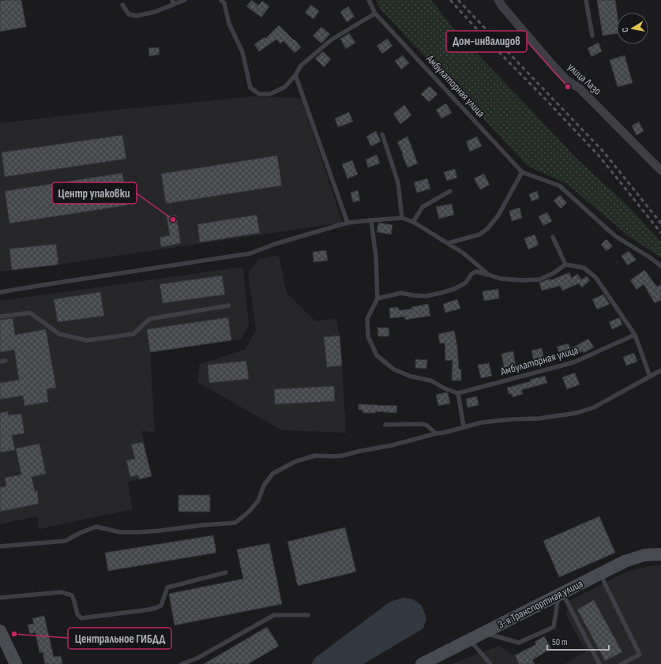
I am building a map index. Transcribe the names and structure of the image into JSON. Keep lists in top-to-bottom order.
{
  "streets": {
    "street": ["улица Лазо", "3-я Транспортная улица"],
    "lane": ["Амбулаторная улица"]
  },
  "places": ["Дом-инвалидов", "Центр упаковки", "Центральное ГИБДД"],
  "scale_bar": "50 m",
  "north": "left"
}
